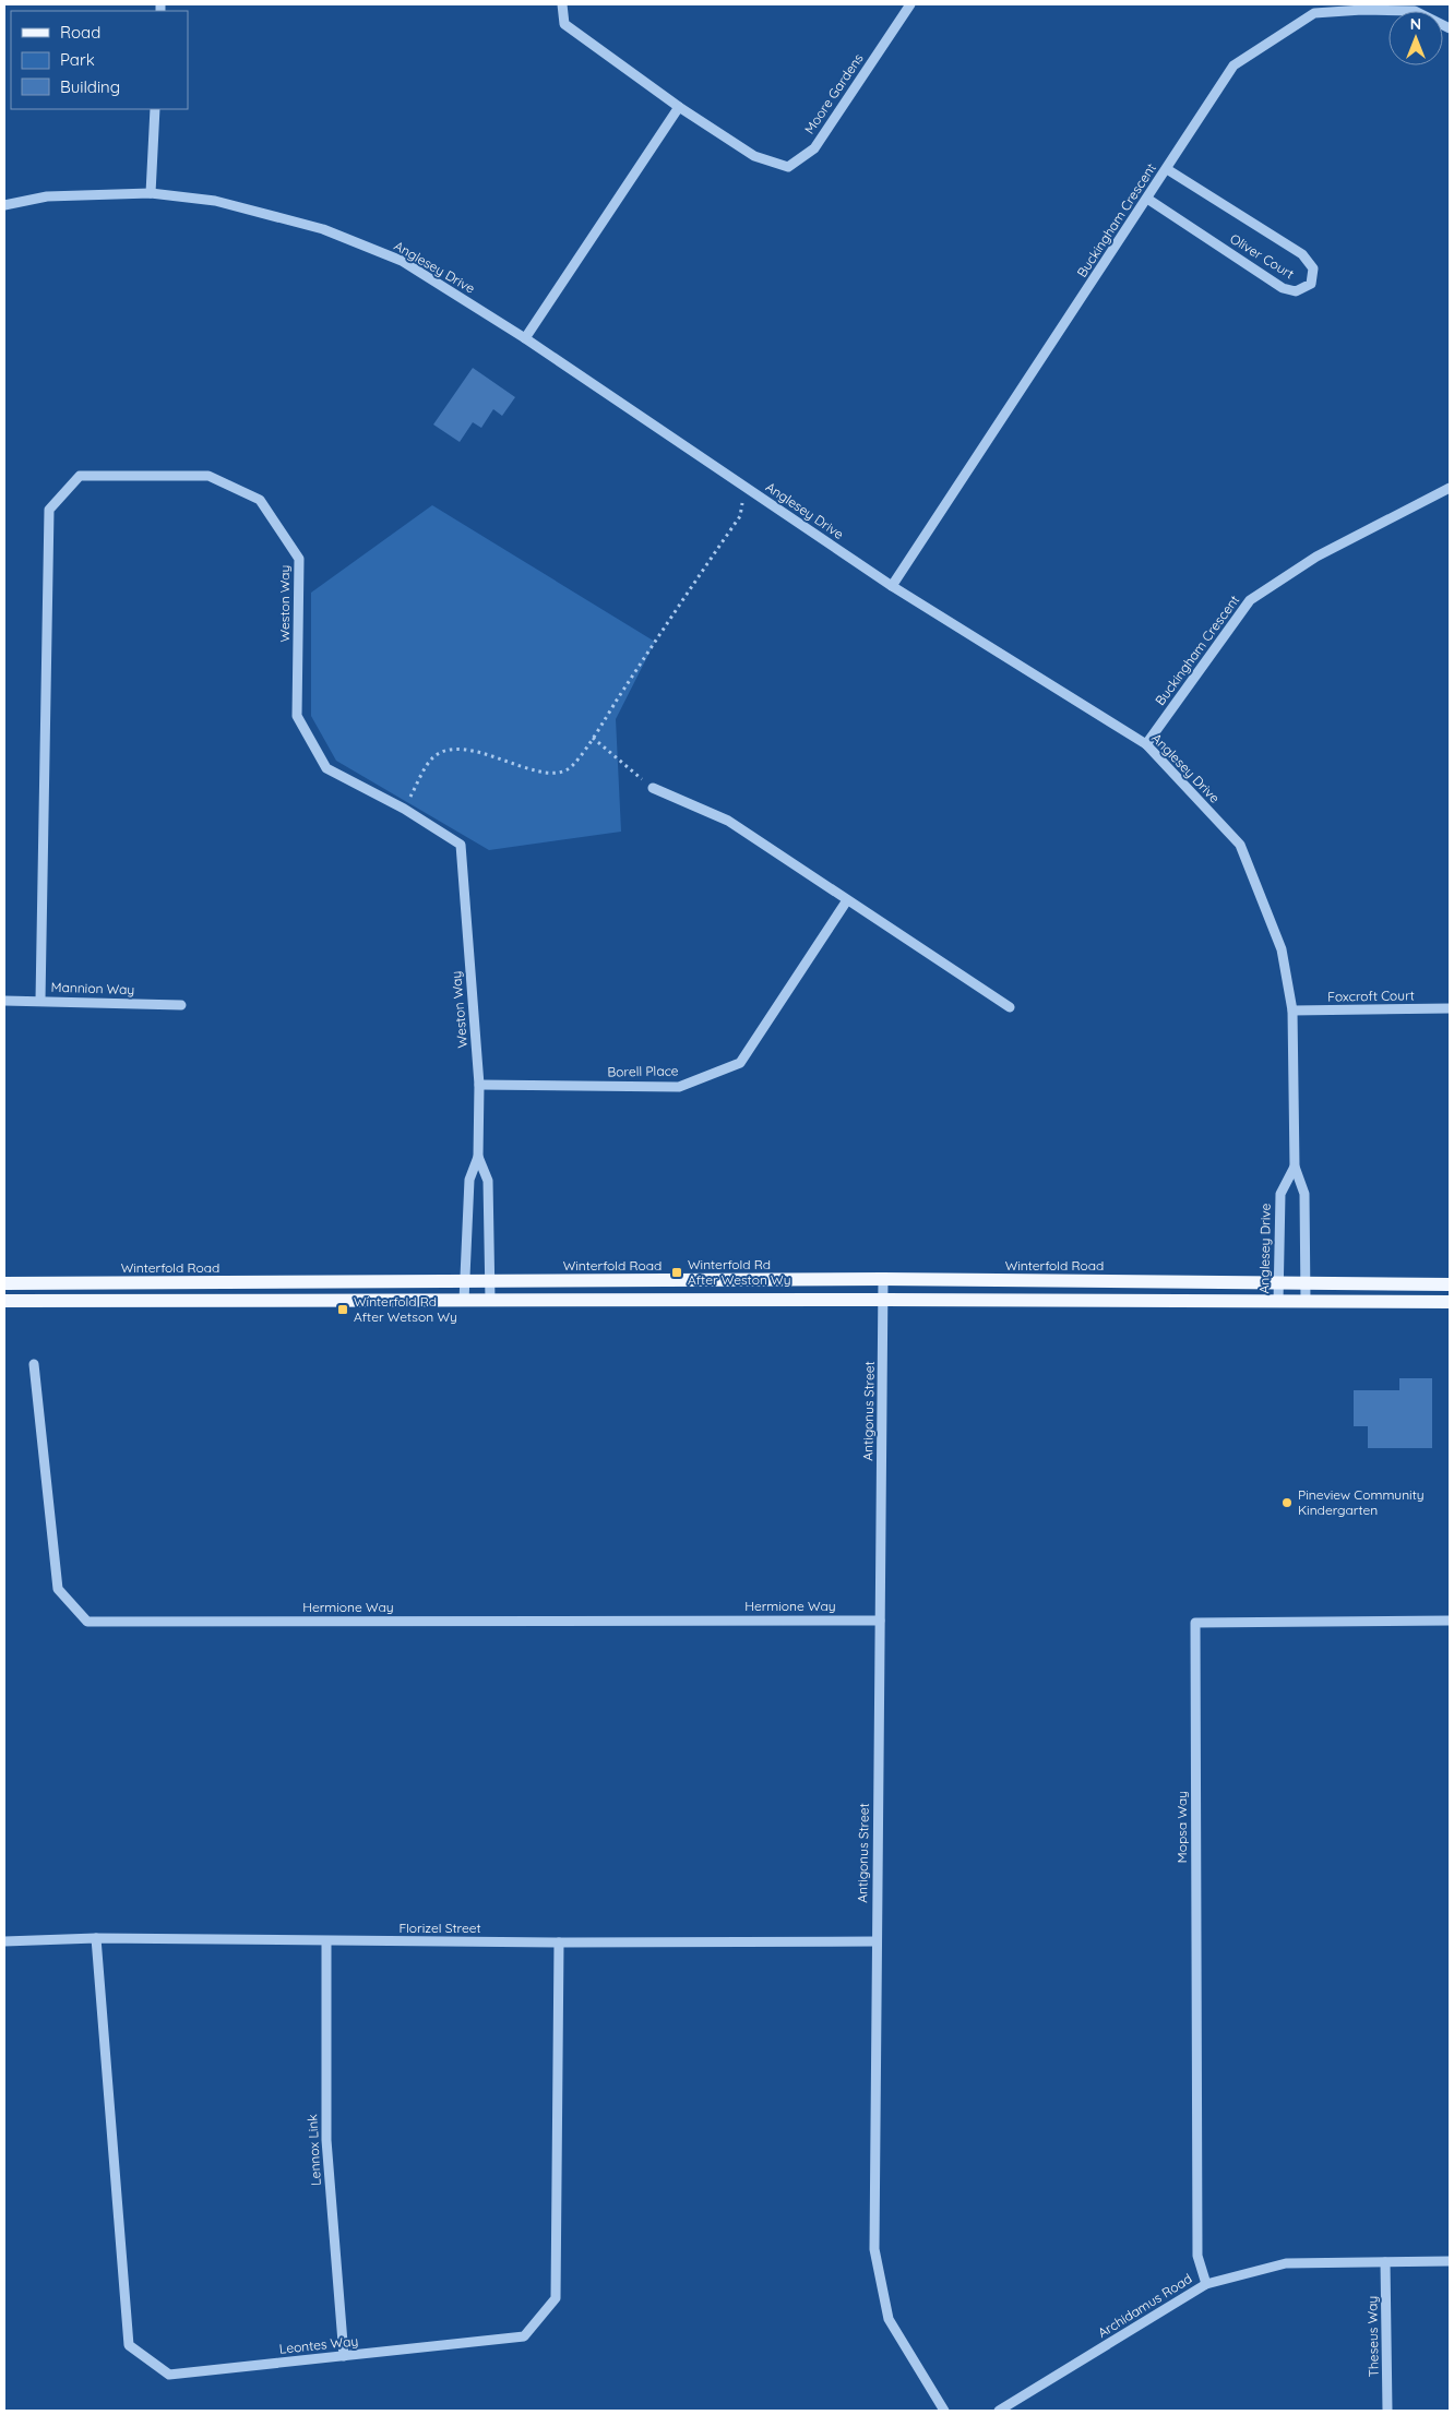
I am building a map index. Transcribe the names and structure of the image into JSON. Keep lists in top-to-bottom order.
{
  "streets": {
    "main road": ["Winterfold Road"],
    "street": [
      "Moore Gardens",
      "Buckingham Crescent",
      "Oliver Court",
      "Anglesey Drive",
      "Weston Way",
      "Mannion Way",
      "Foxcroft Court",
      "Borell Place",
      "Antigonus Street",
      "Hermione Way",
      "Mopsa Way",
      "Florizel Street",
      "Lennox Link",
      "Archidamus Road",
      "Theseus Way",
      "Leontes Way"
    ]
  },
  "crossings": [
    ["Buckingham Crescent", "Oliver Court"],
    ["Buckingham Crescent", "Anglesey Drive"],
    ["Anglesey Drive", "Foxcroft Court"],
    ["Anglesey Drive", "Winterfold Road"],
    ["Weston Way", "Mannion Way"],
    ["Weston Way", "Borell Place"],
    ["Weston Way", "Winterfold Road"],
    ["Winterfold Road", "Antigonus Street"],
    ["Antigonus Street", "Hermione Way"],
    ["Antigonus Street", "Florizel Street"],
    ["Mopsa Way", "Archidamus Road"],
    ["Florizel Street", "Lennox Link"],
    ["Florizel Street", "Leontes Way"],
    ["Lennox Link", "Leontes Way"],
    ["Archidamus Road", "Theseus Way"]
  ],
  "places": {
    "transit": ["Winterfold Rd After Weston Wy", "Winterfold Rd After Wetson Wy"],
    "other": ["Pineview Community Kindergarten"]
  },
  "legend": ["Road", "Park", "Building"],
  "north": "top"
}
